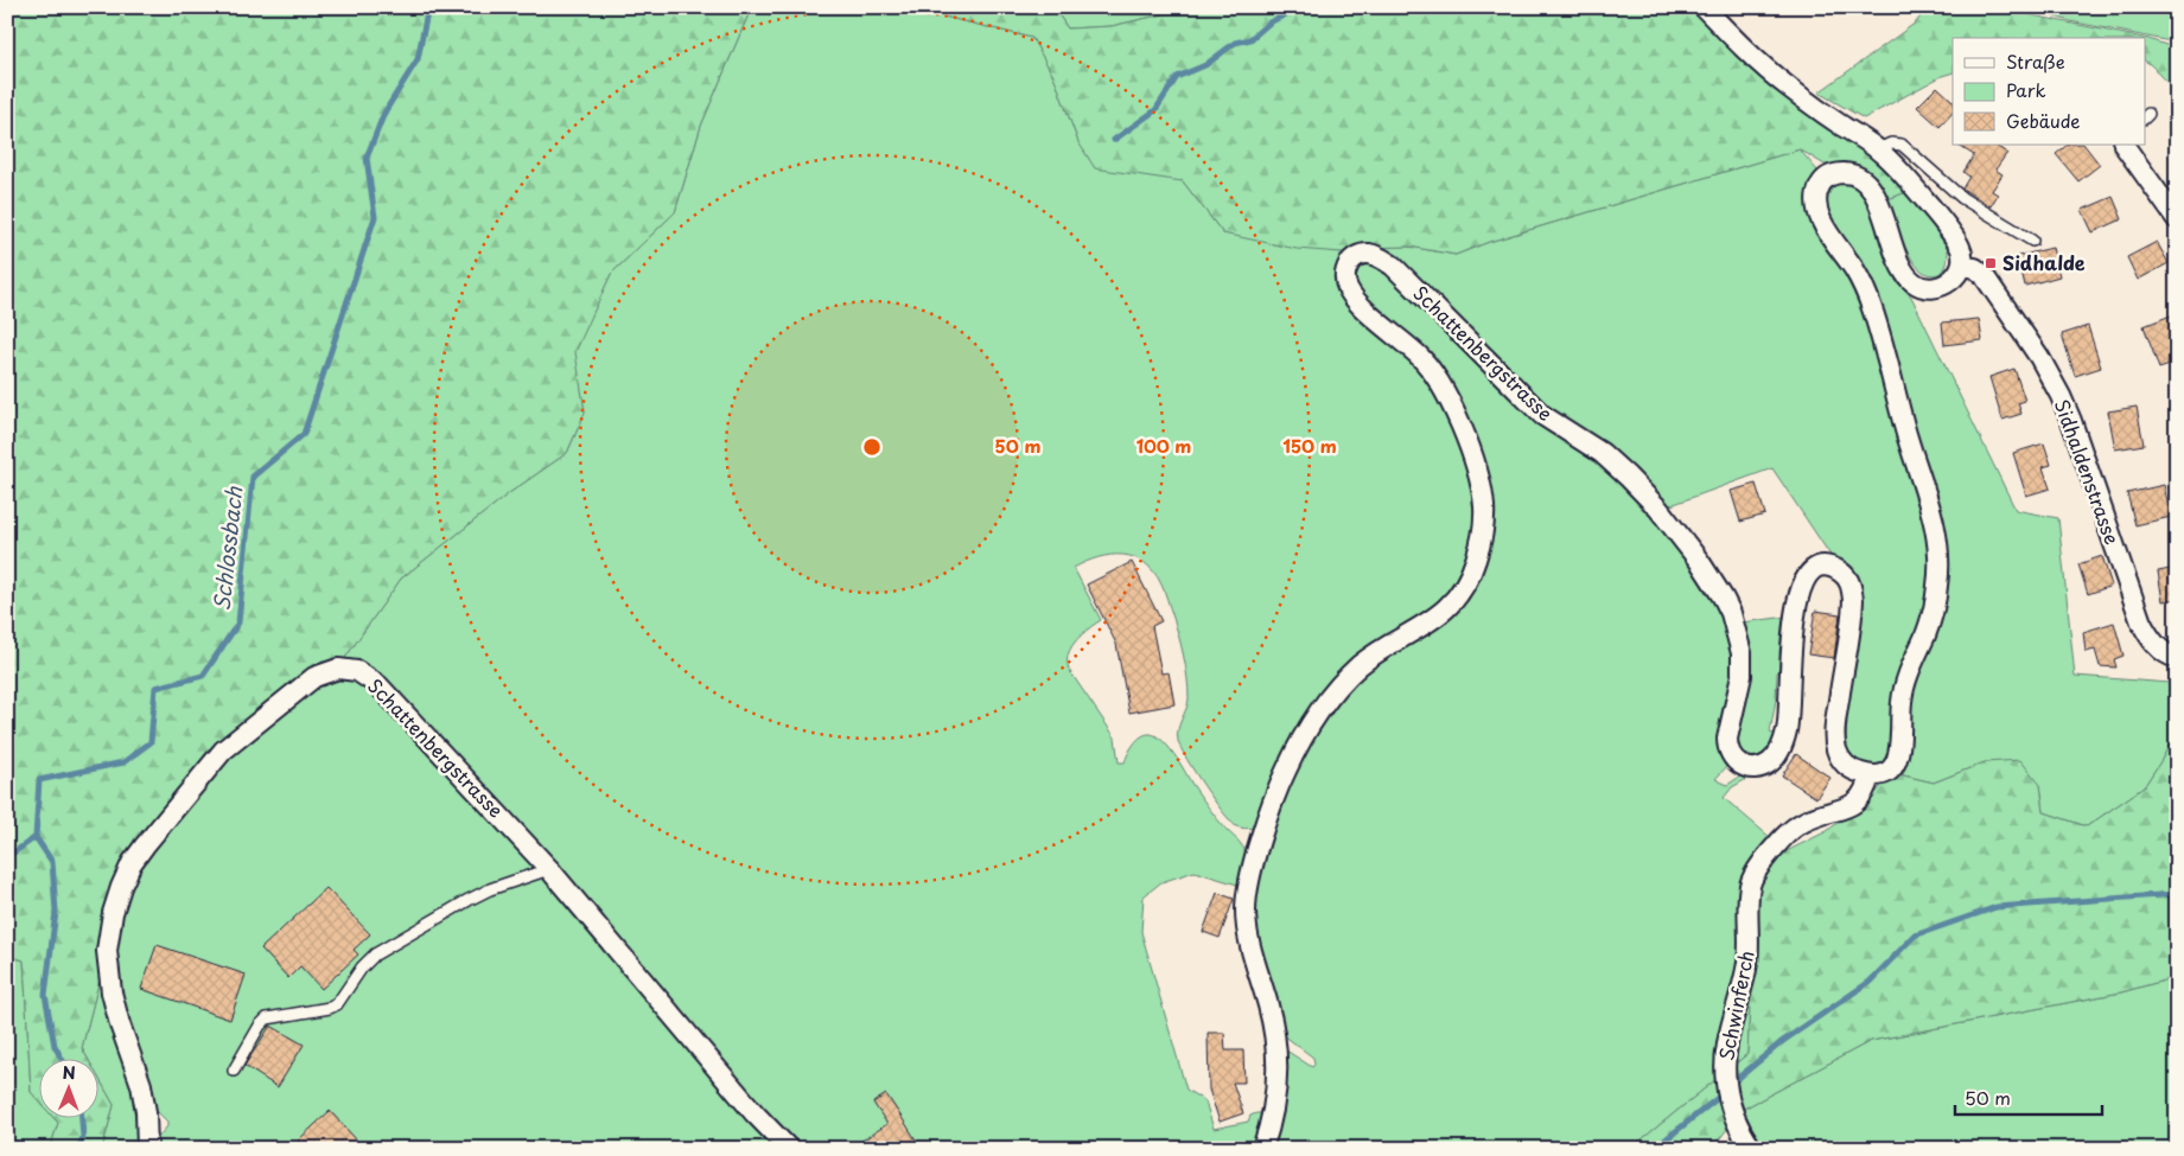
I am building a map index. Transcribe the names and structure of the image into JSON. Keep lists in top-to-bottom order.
{
  "streets": {
    "street": ["Schattenbergstrasse", "Sidhaldenstrasse", "Schwinferch"]
  },
  "crossings": [
    ["Schattenbergstrasse", "Schwinferch"]
  ],
  "water": ["Schlossbach"],
  "places": {
    "transit": ["Sidhalde"]
  },
  "legend": ["Straße", "Park", "Gebäude"],
  "scale_bar": "50 m",
  "north": "top",
  "rings": ["50 m", "100 m", "150 m"]
}
